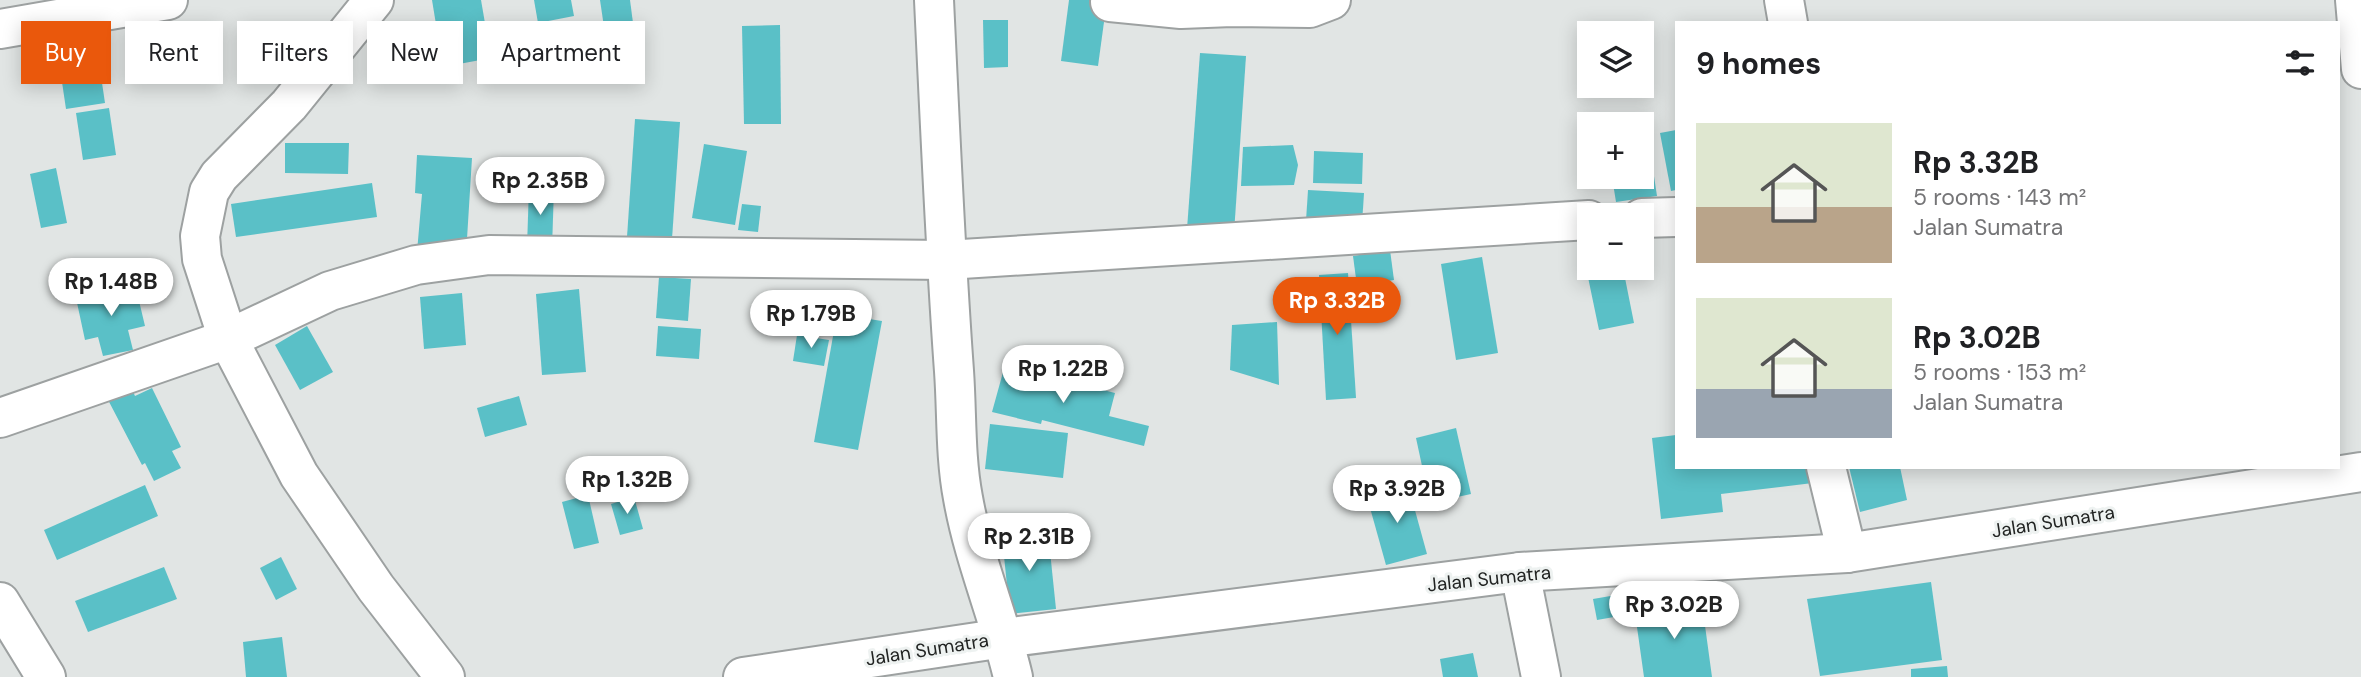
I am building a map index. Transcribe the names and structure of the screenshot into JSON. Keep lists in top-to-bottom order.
{
  "streets": {
    "main road": ["Jalan Sumatra"]
  },
  "page": {
    "map_buttons": ["+", "−"],
    "chip": [
      "Buy",
      "Rent",
      "Filters",
      "New",
      "Apartment"
    ],
    "heading": "9 homes",
    "list": [
      {
        "name": "Rp 3.32B",
        "note": "5 rooms · 143 m² · Jalan Sumatra"
      },
      {
        "name": "Rp 3.02B",
        "note": "5 rooms · 153 m² · Jalan Sumatra"
      }
    ],
    "price": [
      "Rp 2.35B",
      "Rp 1.48B",
      "Rp 3.32B",
      "Rp 1.79B",
      "Rp 1.22B",
      "Rp 1.32B",
      "Rp 3.92B",
      "Rp 2.31B",
      "Rp 3.02B"
    ]
  }
}
